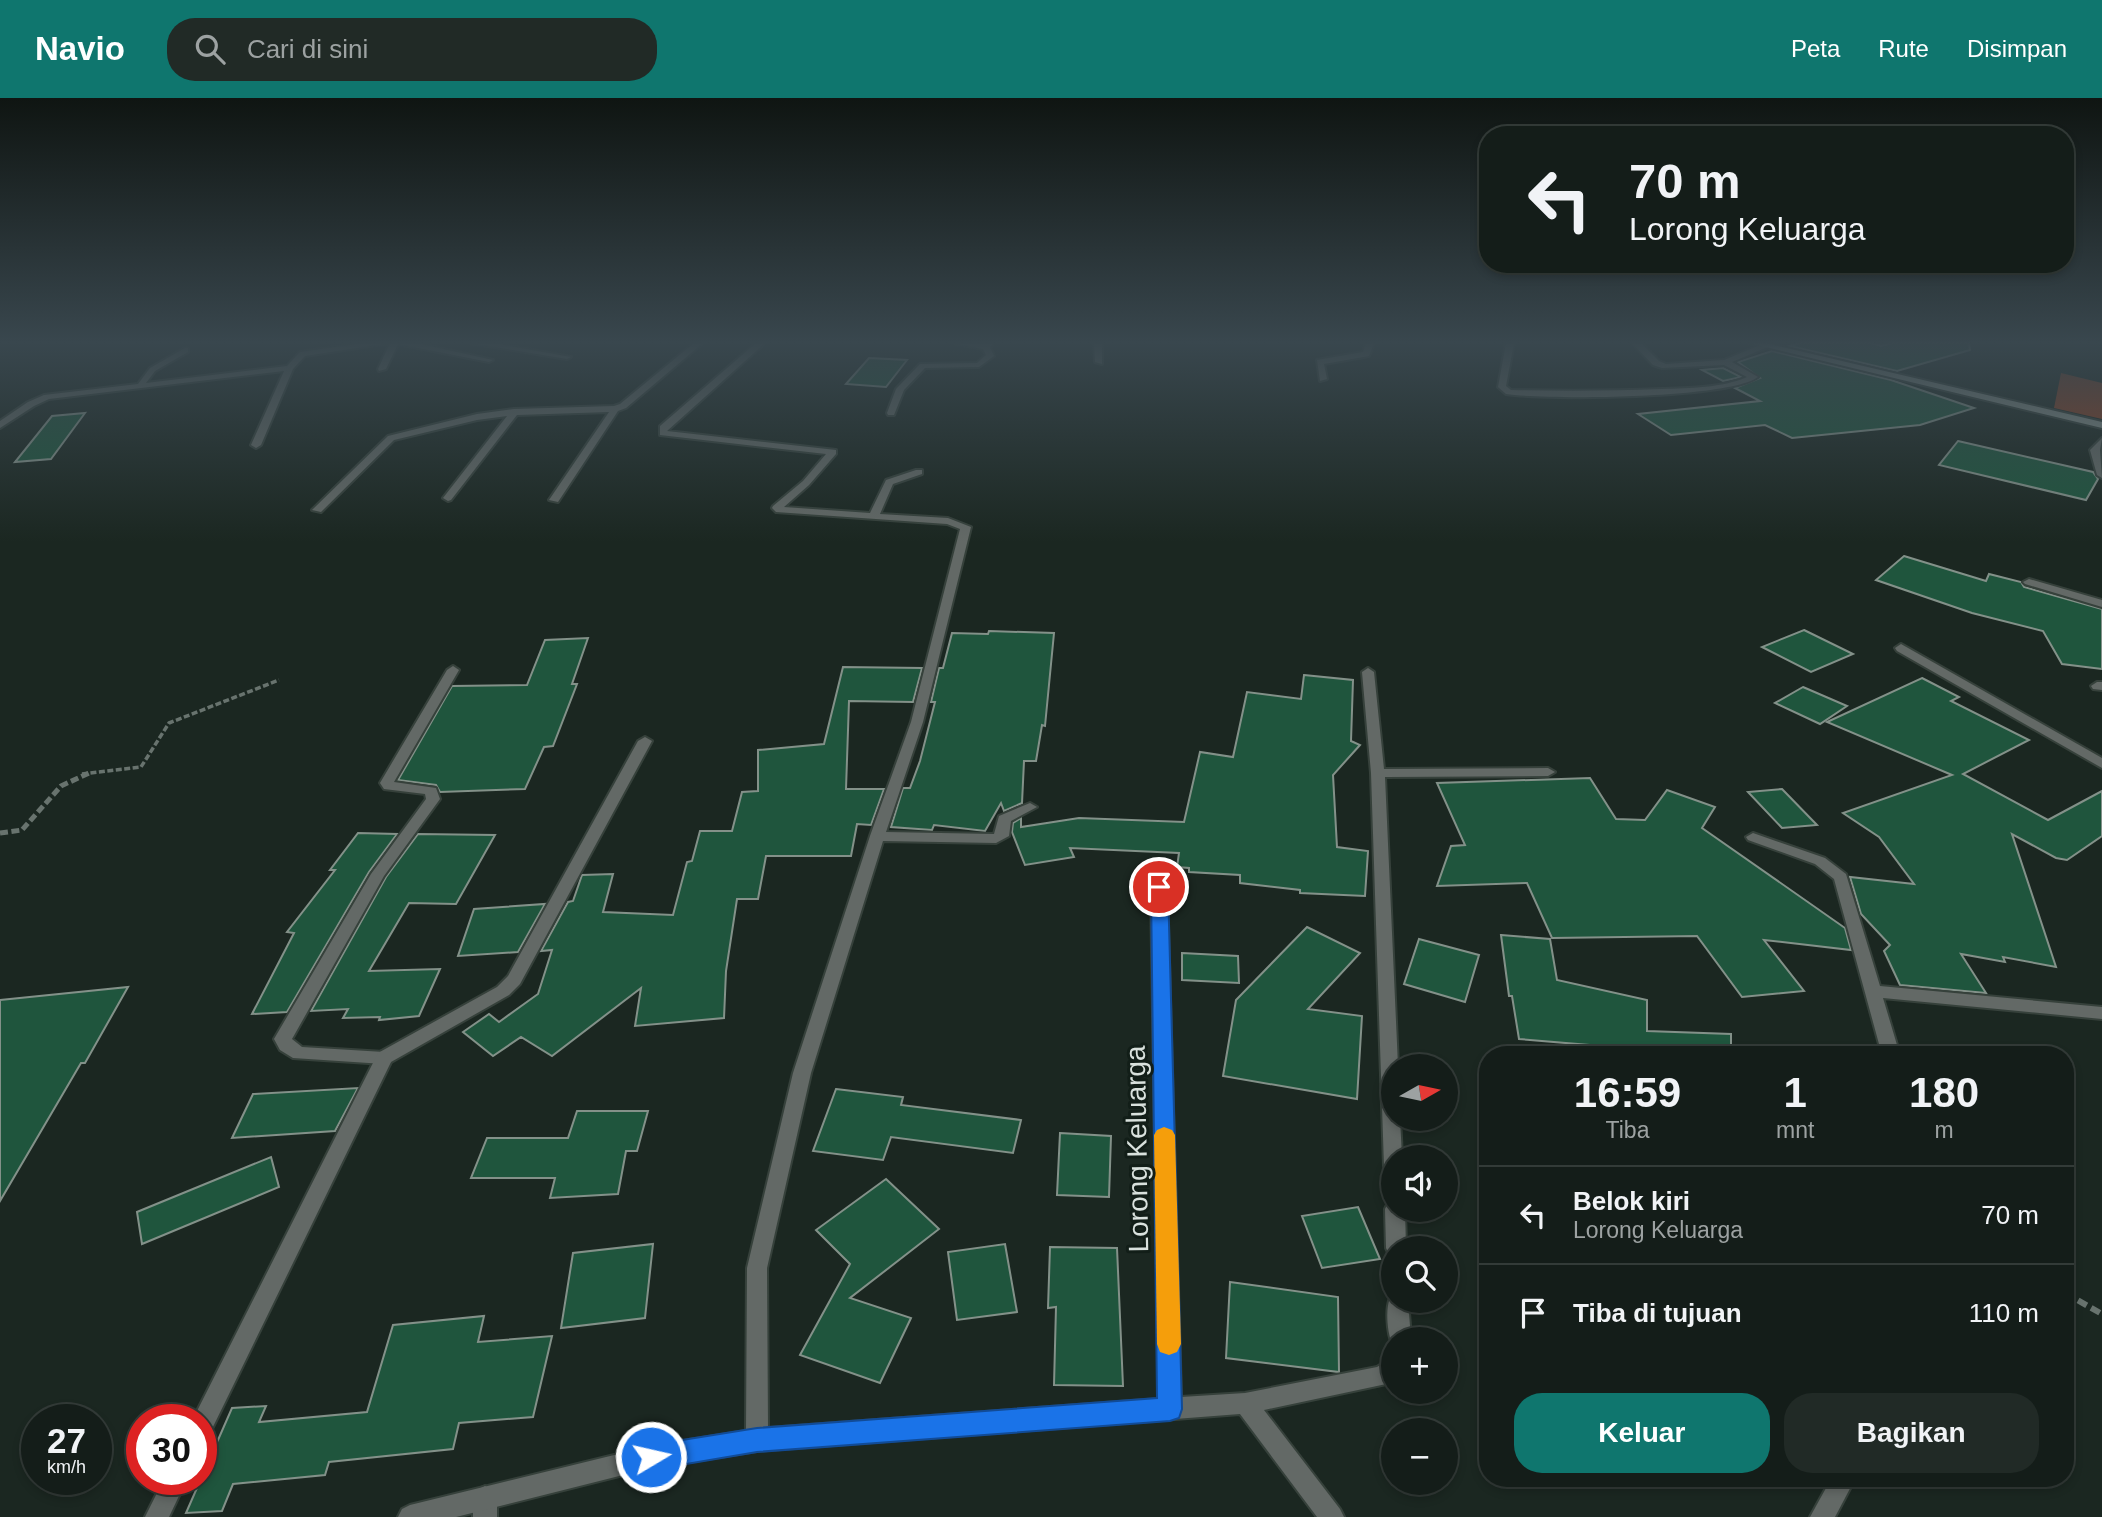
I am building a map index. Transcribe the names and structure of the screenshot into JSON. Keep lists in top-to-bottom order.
{
  "streets": {
    "street": ["Lorong Keluarga"]
  },
  "north": "right",
  "page": {
    "header": "Navio",
    "search": "Cari di sini",
    "nav": ["Peta", "Rute", "Disimpan"],
    "turn": ["70 m", "Lorong Keluarga"],
    "eta": [
      "16:59",
      "Tiba",
      "1",
      "mnt",
      "180",
      "m"
    ],
    "map_buttons": ["+", "−"],
    "list": [
      {
        "name": "Belok kiri",
        "note": "Lorong Keluarga",
        "value": "70 m"
      },
      {
        "name": "Tiba di tujuan",
        "value": "110 m"
      }
    ],
    "buttons": ["Keluar", "Bagikan"],
    "speed": "27 km/h",
    "limit": "30"
  }
}
